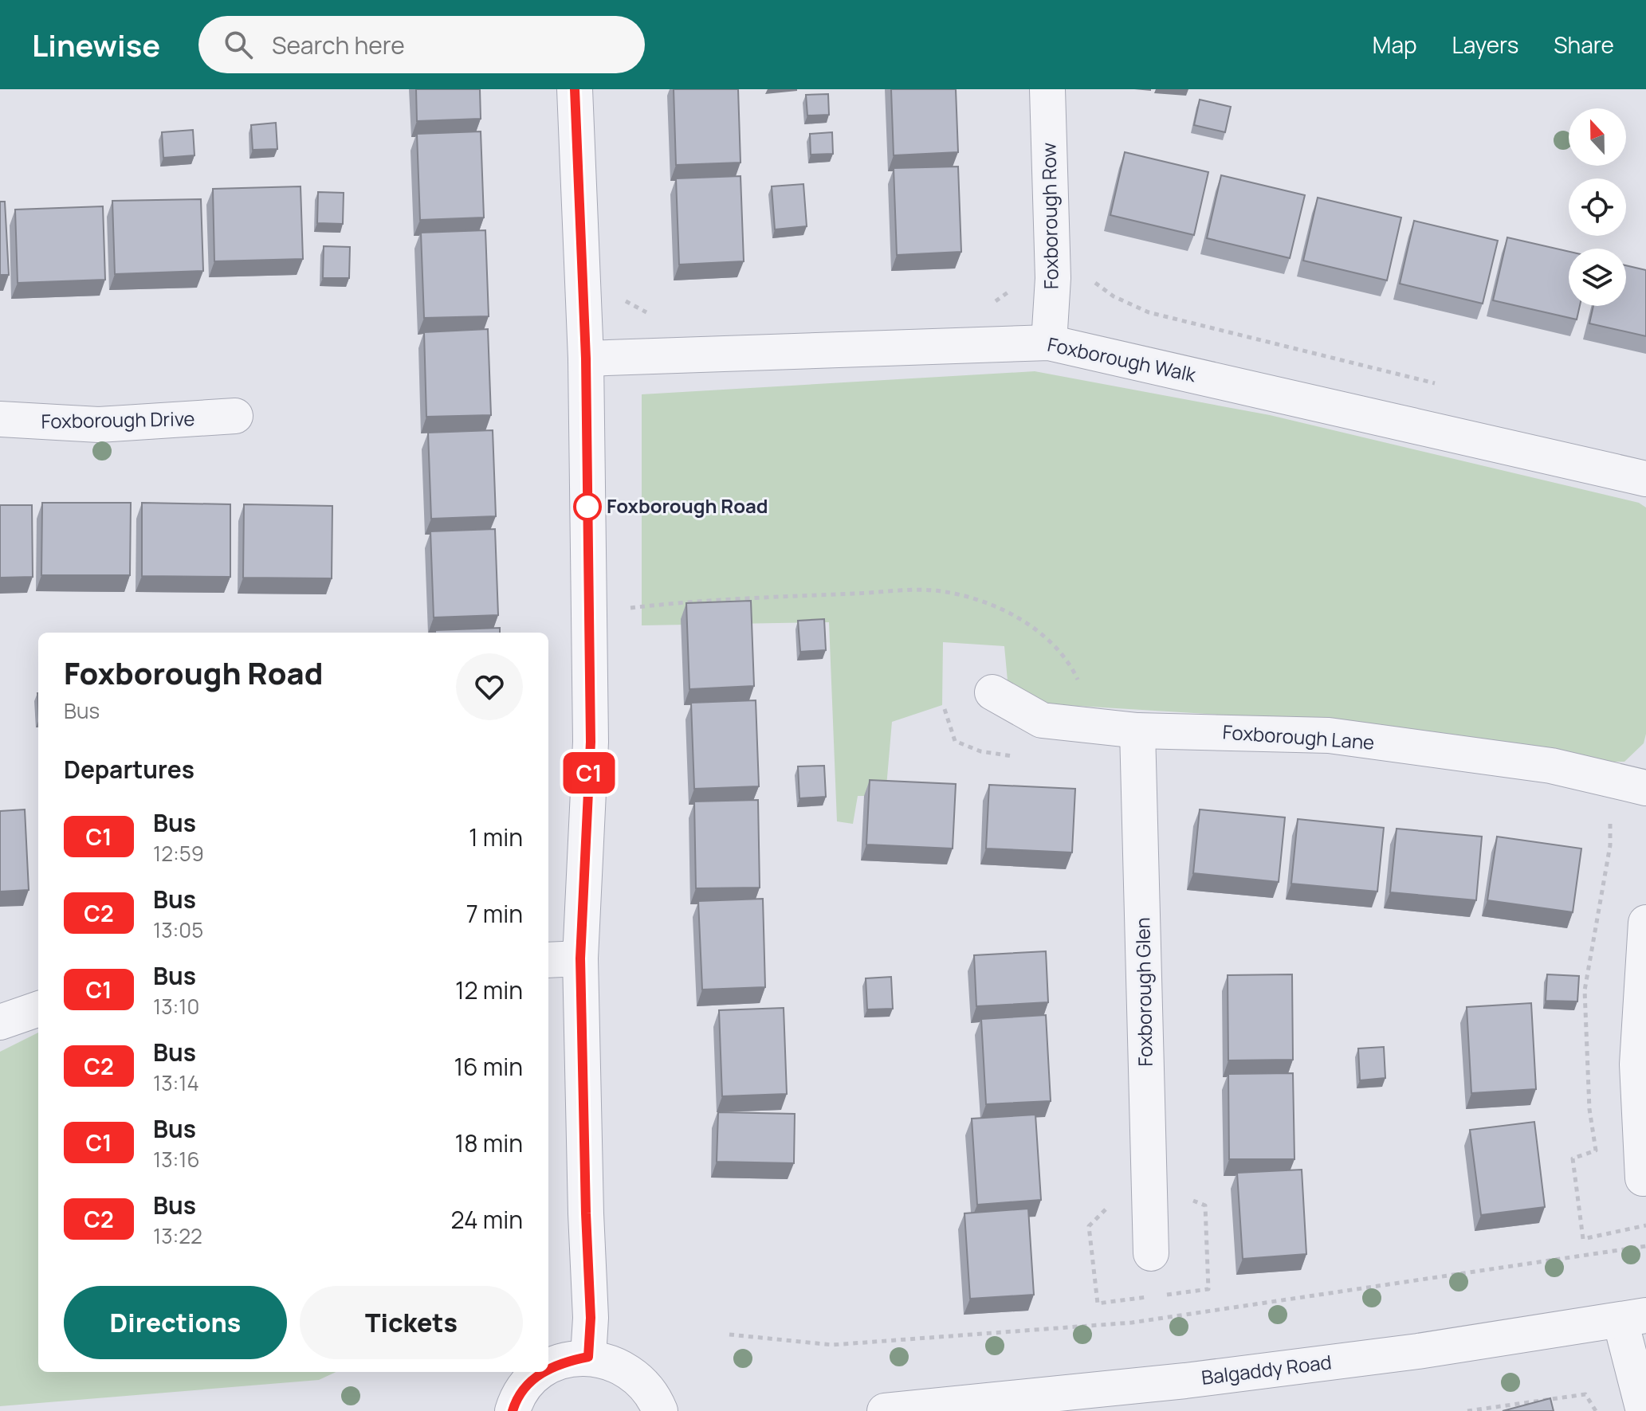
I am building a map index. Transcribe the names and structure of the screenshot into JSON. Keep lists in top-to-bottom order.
{
  "streets": {
    "street": [
      "Foxborough Row",
      "Foxborough Walk",
      "Foxborough Drive",
      "Foxborough Lane",
      "Foxborough Glen",
      "Balgaddy Road"
    ]
  },
  "crossings": [
    ["Foxborough Row", "Foxborough Walk"],
    ["Foxborough Lane", "Foxborough Glen"]
  ],
  "places": ["Foxborough Road"],
  "lines": ["bus line C1"],
  "north": "top",
  "page": {
    "header": "Linewise",
    "search": "Search here",
    "nav": ["Map", "Layers", "Share"],
    "on_map": "C1",
    "heading": [
      ["Foxborough Road", "Bus"],
      "Departures"
    ],
    "list": [
      {
        "mark": "C1",
        "name": "Bus",
        "note": "12:59",
        "value": "1 min"
      },
      {
        "mark": "C2",
        "name": "Bus",
        "note": "13:05",
        "value": "7 min"
      },
      {
        "mark": "C1",
        "name": "Bus",
        "note": "13:10",
        "value": "12 min"
      },
      {
        "mark": "C2",
        "name": "Bus",
        "note": "13:14",
        "value": "16 min"
      },
      {
        "mark": "C1",
        "name": "Bus",
        "note": "13:16",
        "value": "18 min"
      },
      {
        "mark": "C2",
        "name": "Bus",
        "note": "13:22",
        "value": "24 min"
      }
    ],
    "buttons": ["Directions", "Tickets"]
  }
}
